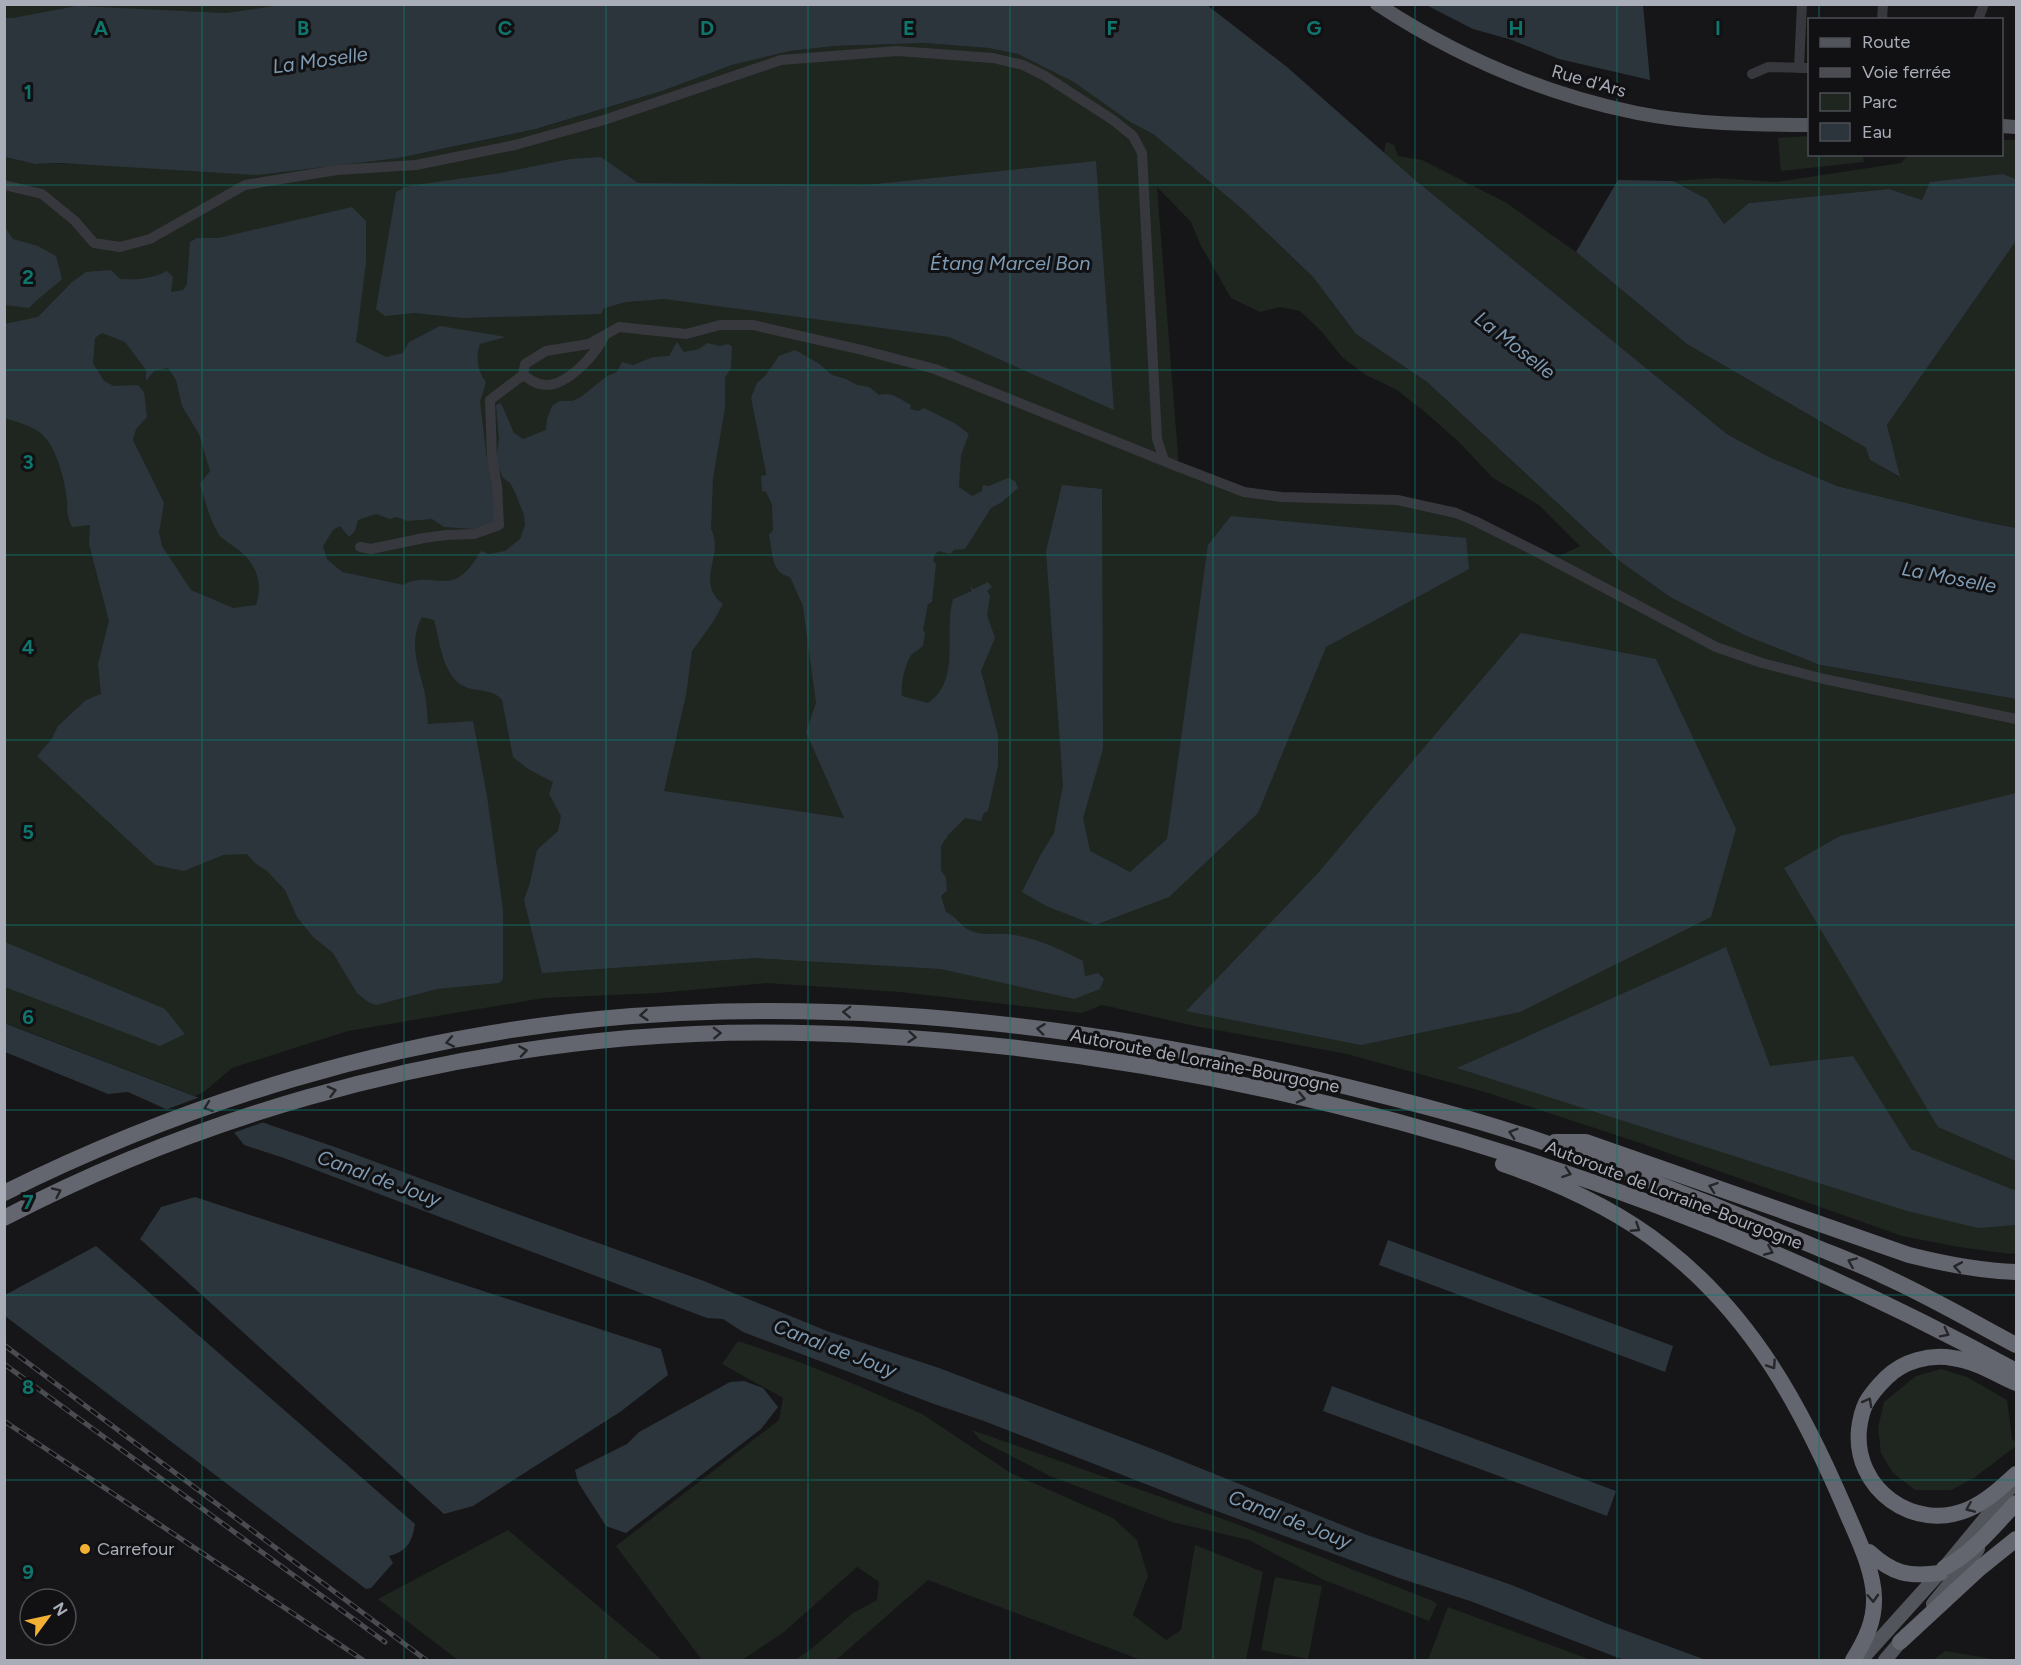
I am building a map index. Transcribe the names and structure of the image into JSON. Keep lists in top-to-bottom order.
{
  "streets": {
    "highway": ["Autoroute de Lorraine-Bourgogne"],
    "main road": ["Rue d'Ars"]
  },
  "water": ["La Moselle", "Étang Marcel Bon", "Canal de Jouy"],
  "places": ["Carrefour"],
  "legend": [
    "Route",
    "Voie ferrée",
    "Parc",
    "Eau"
  ],
  "north": "top right",
  "grid": {
    "columns": [
      "A",
      "B",
      "C",
      "D",
      "E",
      "F",
      "G",
      "H",
      "I"
    ],
    "rows": [
      "1",
      "2",
      "3",
      "4",
      "5",
      "6",
      "7",
      "8",
      "9"
    ]
  }
}
